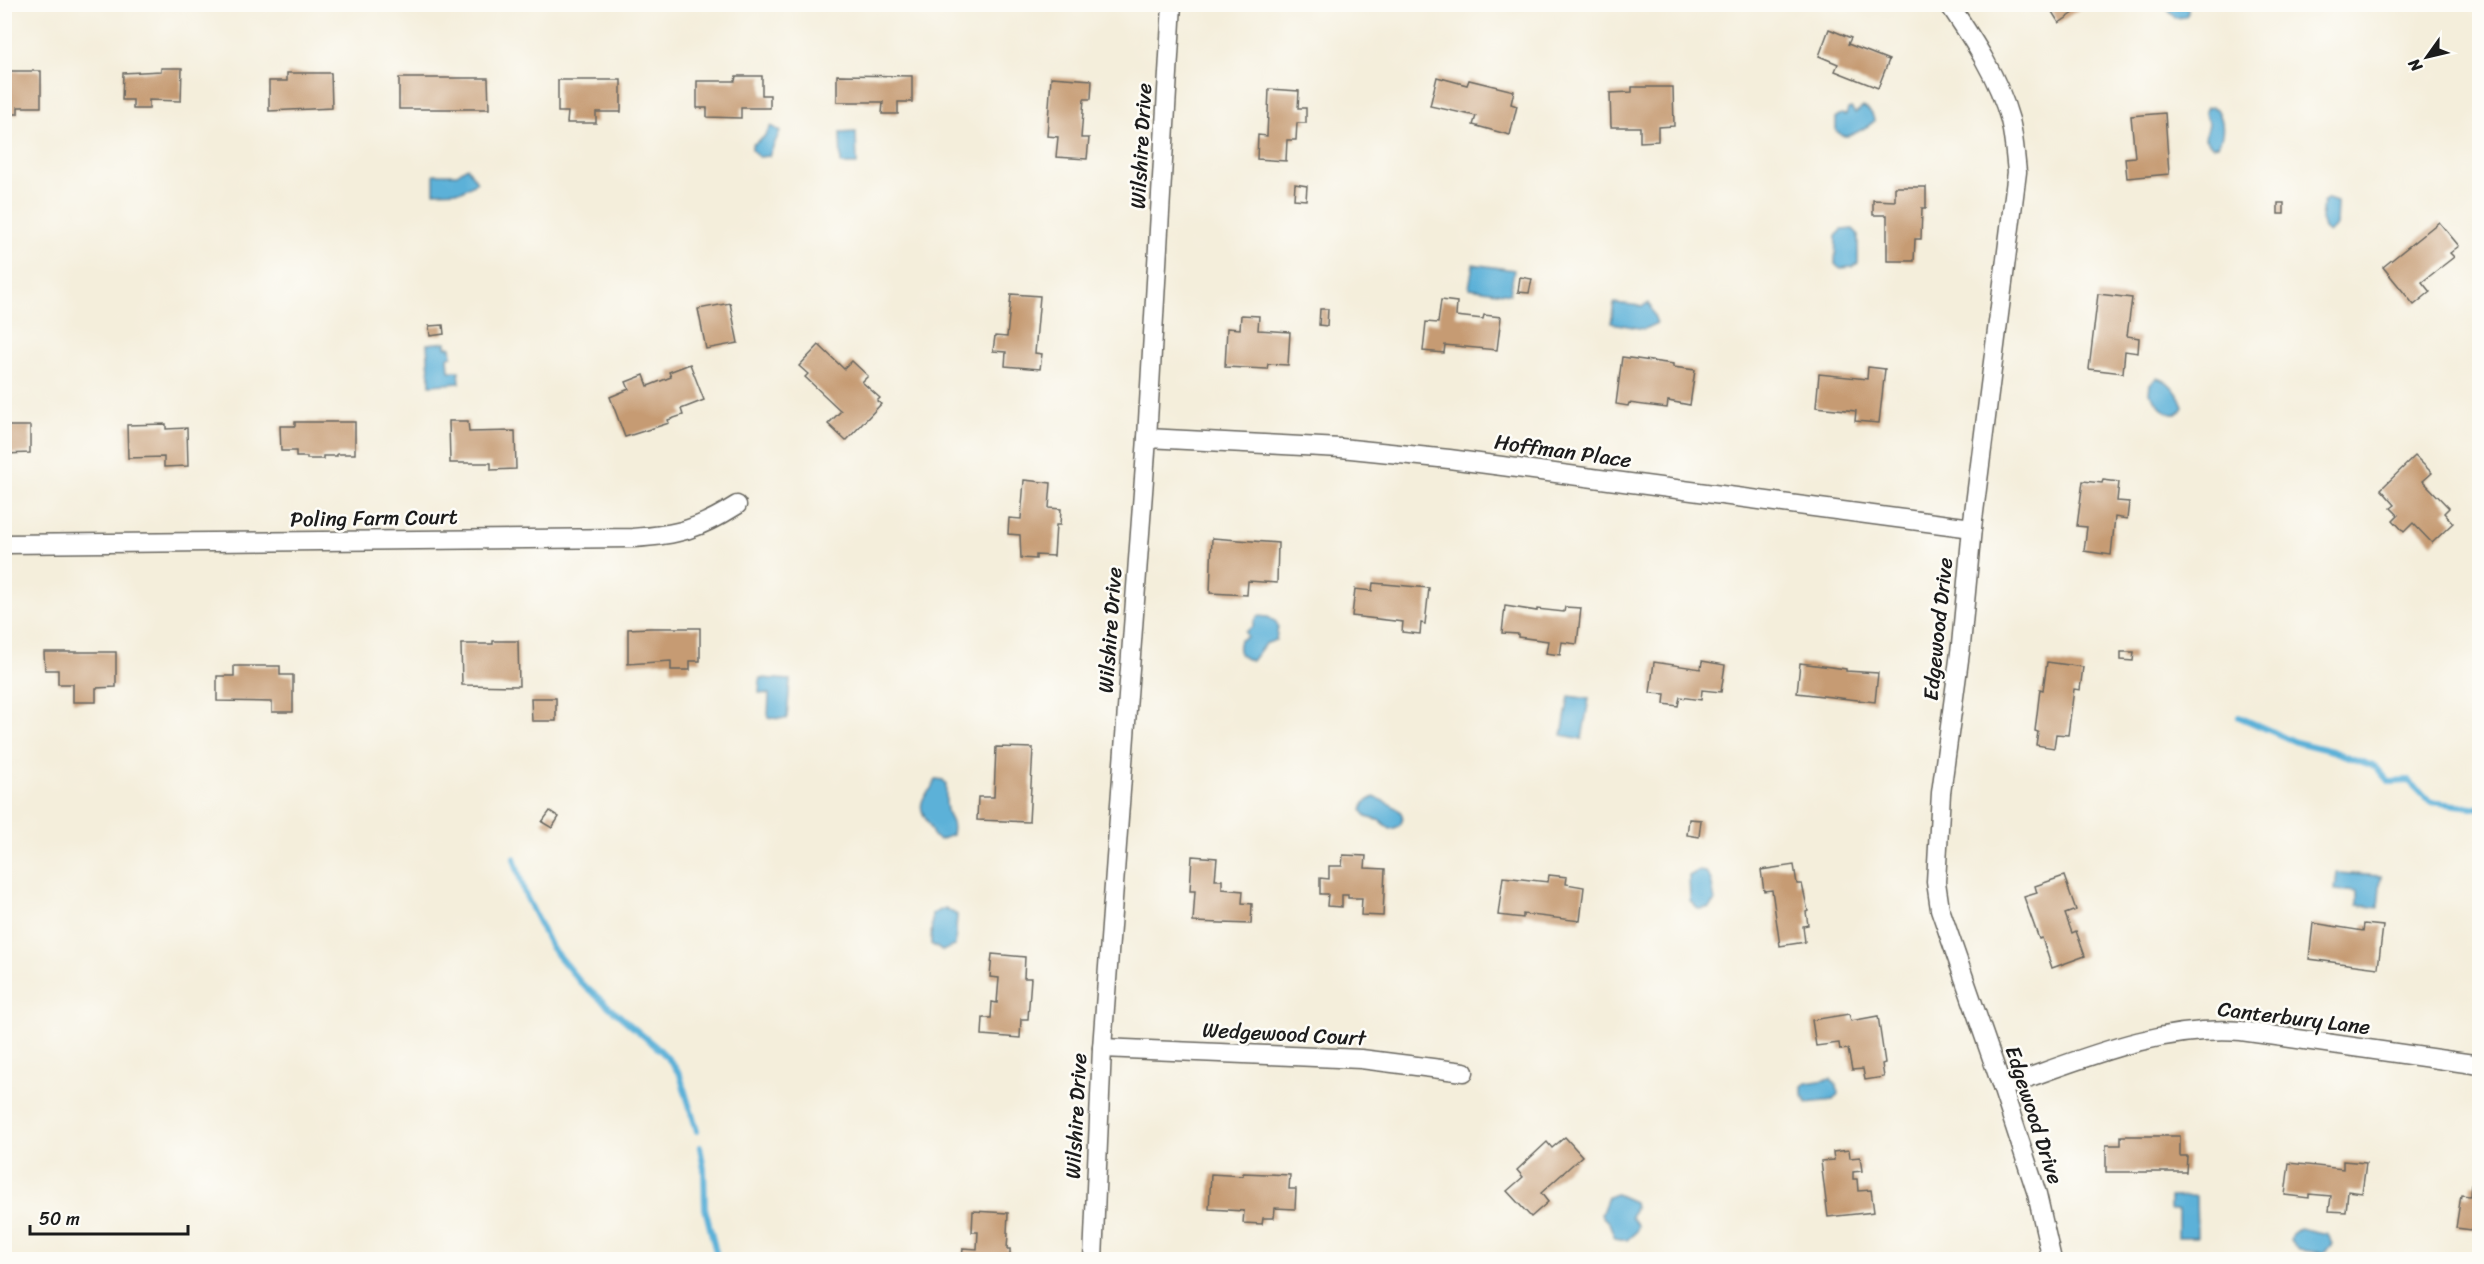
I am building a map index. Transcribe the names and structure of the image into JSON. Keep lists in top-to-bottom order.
{
  "streets": {
    "street": [
      "Wilshire Drive",
      "Hoffman Place",
      "Poling Farm Court",
      "Edgewood Drive",
      "Canterbury Lane",
      "Wedgewood Court"
    ]
  },
  "crossings": [
    ["Wilshire Drive", "Hoffman Place"],
    ["Wilshire Drive", "Wedgewood Court"],
    ["Hoffman Place", "Edgewood Drive"],
    ["Edgewood Drive", "Canterbury Lane"]
  ],
  "scale_bar": "50 m",
  "north": "bottom left"
}
